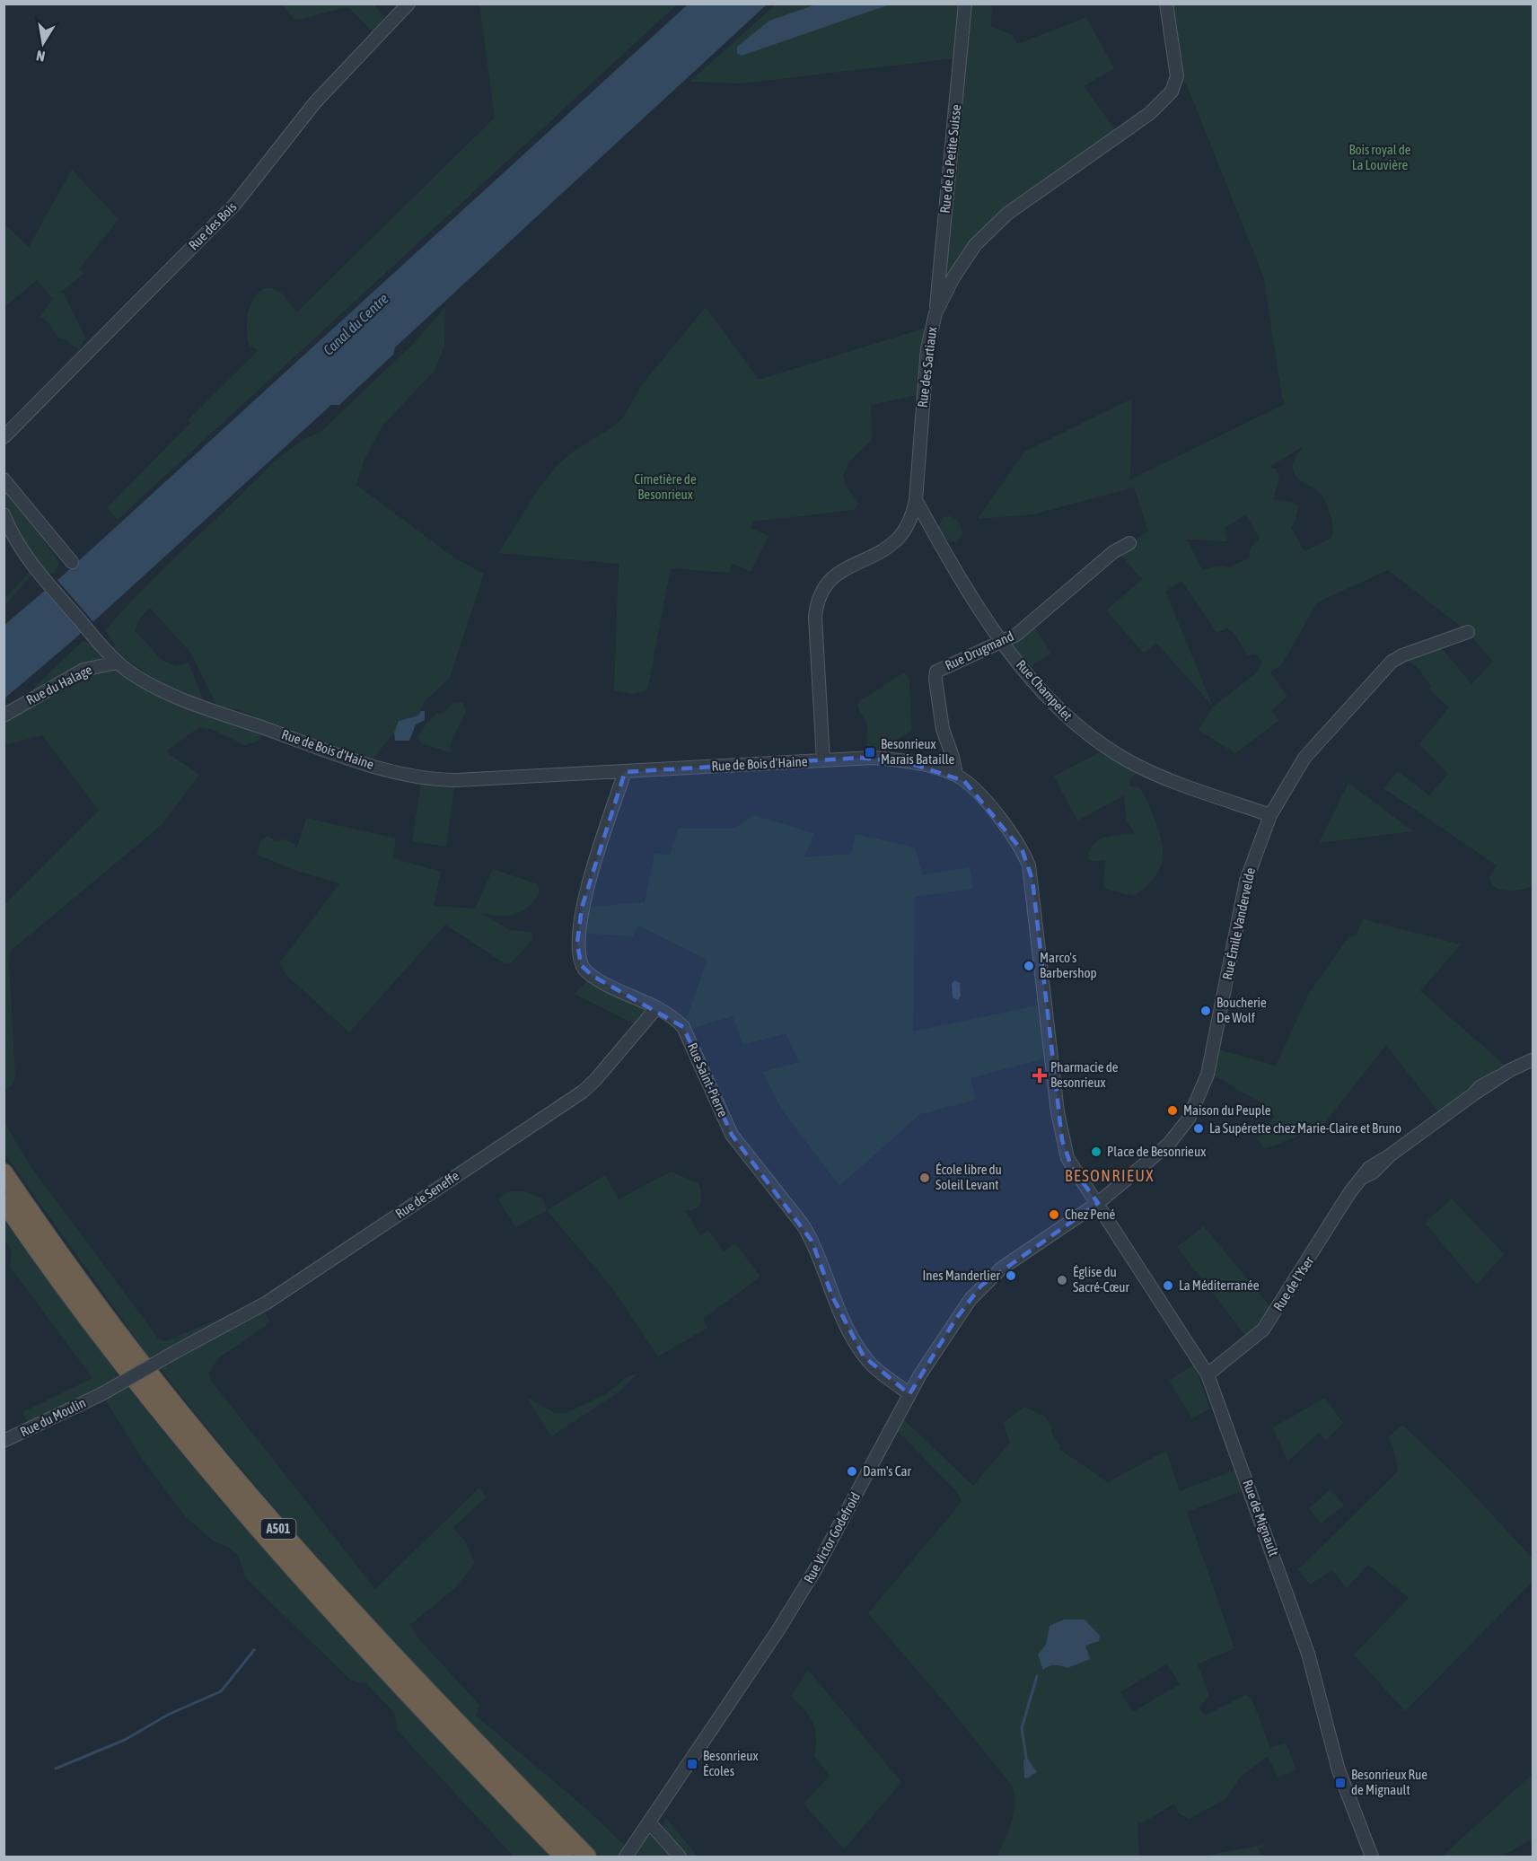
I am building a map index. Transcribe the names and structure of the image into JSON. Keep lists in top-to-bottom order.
{
  "streets": {
    "highway": ["A501"],
    "street": [
      "Rue de la Petite Suisse",
      "Rue des Bois",
      "Rue des Sartiaux",
      "Rue Drugmand",
      "Rue du Halage",
      "Rue Champelet",
      "Rue de Bois d'Haine",
      "Rue Émile Vandervelde",
      "Rue Saint-Pierre",
      "Rue de Seneffe",
      "Rue de l'Yser",
      "Rue du Moulin",
      "Rue de Mignault",
      "Rue Victor Godefroid"
    ]
  },
  "crossings": [
    ["Rue de la Petite Suisse", "Rue des Sartiaux"],
    ["Rue des Sartiaux", "Rue Champelet"],
    ["Rue des Sartiaux", "Rue de Bois d'Haine"],
    ["Rue Drugmand", "Rue Champelet"],
    ["Rue Drugmand", "Rue de Bois d'Haine"],
    ["Rue du Halage", "Rue de Bois d'Haine"],
    ["Rue Champelet", "Rue Émile Vandervelde"],
    ["Rue de Bois d'Haine", "Rue Émile Vandervelde"],
    ["Rue de Bois d'Haine", "Rue Saint-Pierre"],
    ["Rue de Bois d'Haine", "Rue de Mignault"],
    ["Rue de Bois d'Haine", "Rue Victor Godefroid"],
    ["Rue Émile Vandervelde", "Rue de Mignault"],
    ["Rue Émile Vandervelde", "Rue Victor Godefroid"],
    ["Rue Saint-Pierre", "Rue de Seneffe"],
    ["Rue Saint-Pierre", "Rue Victor Godefroid"],
    ["Rue de Seneffe", "Rue du Moulin"],
    ["Rue de l'Yser", "Rue de Mignault"],
    ["Rue de Mignault", "Rue Victor Godefroid"]
  ],
  "districts": ["BESONRIEUX"],
  "water": ["Canal du Centre"],
  "parks": ["Bois royal de La Louvière", "Cimetière de Besonrieux"],
  "places": {
    "transit": ["Besonrieux Marais Bataille", "Besonrieux Écoles", "Besonrieux Rue de Mignault"],
    "other": [
      "Marco's Barbershop",
      "Boucherie De Wolf",
      "Maison du Peuple",
      "La Supérette chez Marie-Claire et Bruno",
      "Place de Besonrieux",
      "École libre du Soleil Levant",
      "Chez Pené",
      "Ines Manderlier",
      "Église du Sacré-Cœur",
      "La Méditerranée",
      "Dam's Car"
    ],
    "health": ["Pharmacie de Besonrieux"]
  },
  "north": "bottom"
}
